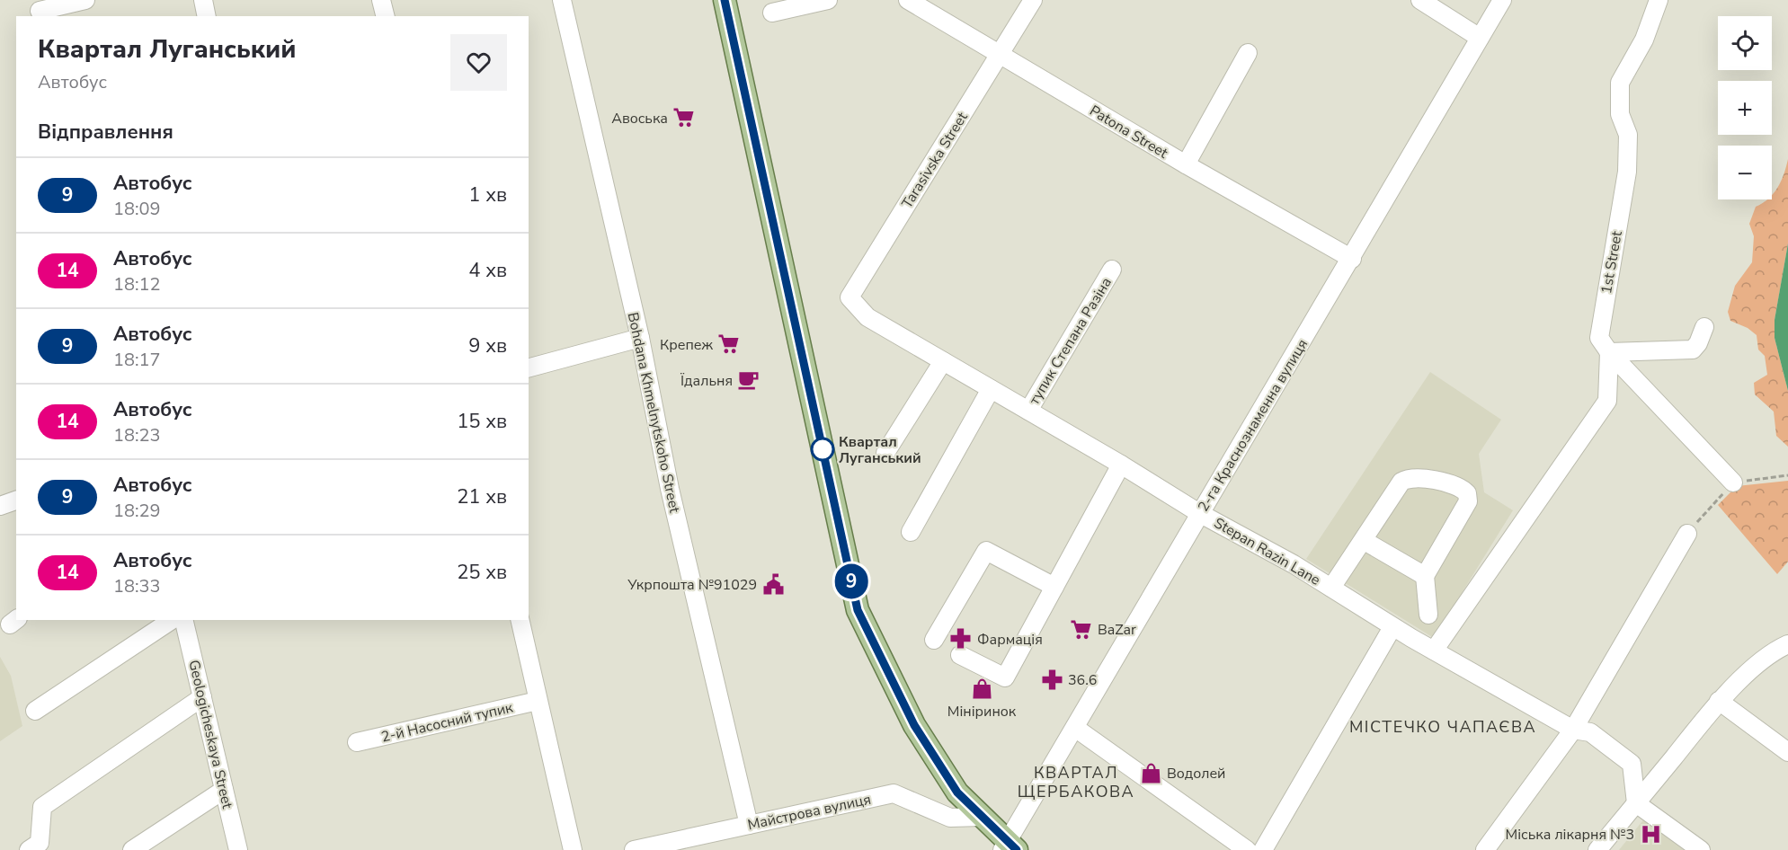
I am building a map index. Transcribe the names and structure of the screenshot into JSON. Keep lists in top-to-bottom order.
{
  "streets": {
    "street": [
      "Patona Street",
      "Tarasivska Street",
      "1st Street",
      "тупик Степана Разіна",
      "Bohdana Khmelnytskoho Street",
      "2-га Краснознаменна вулиця",
      "Stepan Razin Lane",
      "2-й Насосний тупик",
      "Geologicheskaya Street",
      "Майстрова вулиця"
    ]
  },
  "crossings": [
    ["Patona Street", "Tarasivska Street"],
    ["Patona Street", "2-га Краснознаменна вулиця"],
    ["Tarasivska Street", "Stepan Razin Lane"],
    ["тупик Степана Разіна", "Stepan Razin Lane"],
    ["Bohdana Khmelnytskoho Street", "Майстрова вулиця"],
    ["2-га Краснознаменна вулиця", "Stepan Razin Lane"]
  ],
  "districts": ["МІСТЕЧКО ЧАПАЄВА", "КВАРТАЛ ЩЕРБАКОВА"],
  "places": {
    "supermarket": ["Авоська", "Крепеж", "BaZar"],
    "cafe": ["Їдальня"],
    "other": ["Квартал Луганський"],
    "public building": ["Укрпошта №91029"],
    "pharmacy": ["Фармація", "36.6"],
    "shop": ["Мініринок", "Водолей"],
    "hospital": ["Міська лікарня №3"]
  },
  "lines": ["bus line 9"],
  "page": {
    "on_map": "9",
    "map_buttons": ["+", "−"],
    "heading": [
      ["Квартал Луганський", "Автобус"],
      "Відправлення"
    ],
    "list": [
      {
        "mark": "9",
        "name": "Автобус",
        "note": "18:09",
        "value": "1 хв"
      },
      {
        "mark": "14",
        "name": "Автобус",
        "note": "18:12",
        "value": "4 хв"
      },
      {
        "mark": "9",
        "name": "Автобус",
        "note": "18:17",
        "value": "9 хв"
      },
      {
        "mark": "14",
        "name": "Автобус",
        "note": "18:23",
        "value": "15 хв"
      },
      {
        "mark": "9",
        "name": "Автобус",
        "note": "18:29",
        "value": "21 хв"
      },
      {
        "mark": "14",
        "name": "Автобус",
        "note": "18:33",
        "value": "25 хв"
      }
    ]
  }
}
